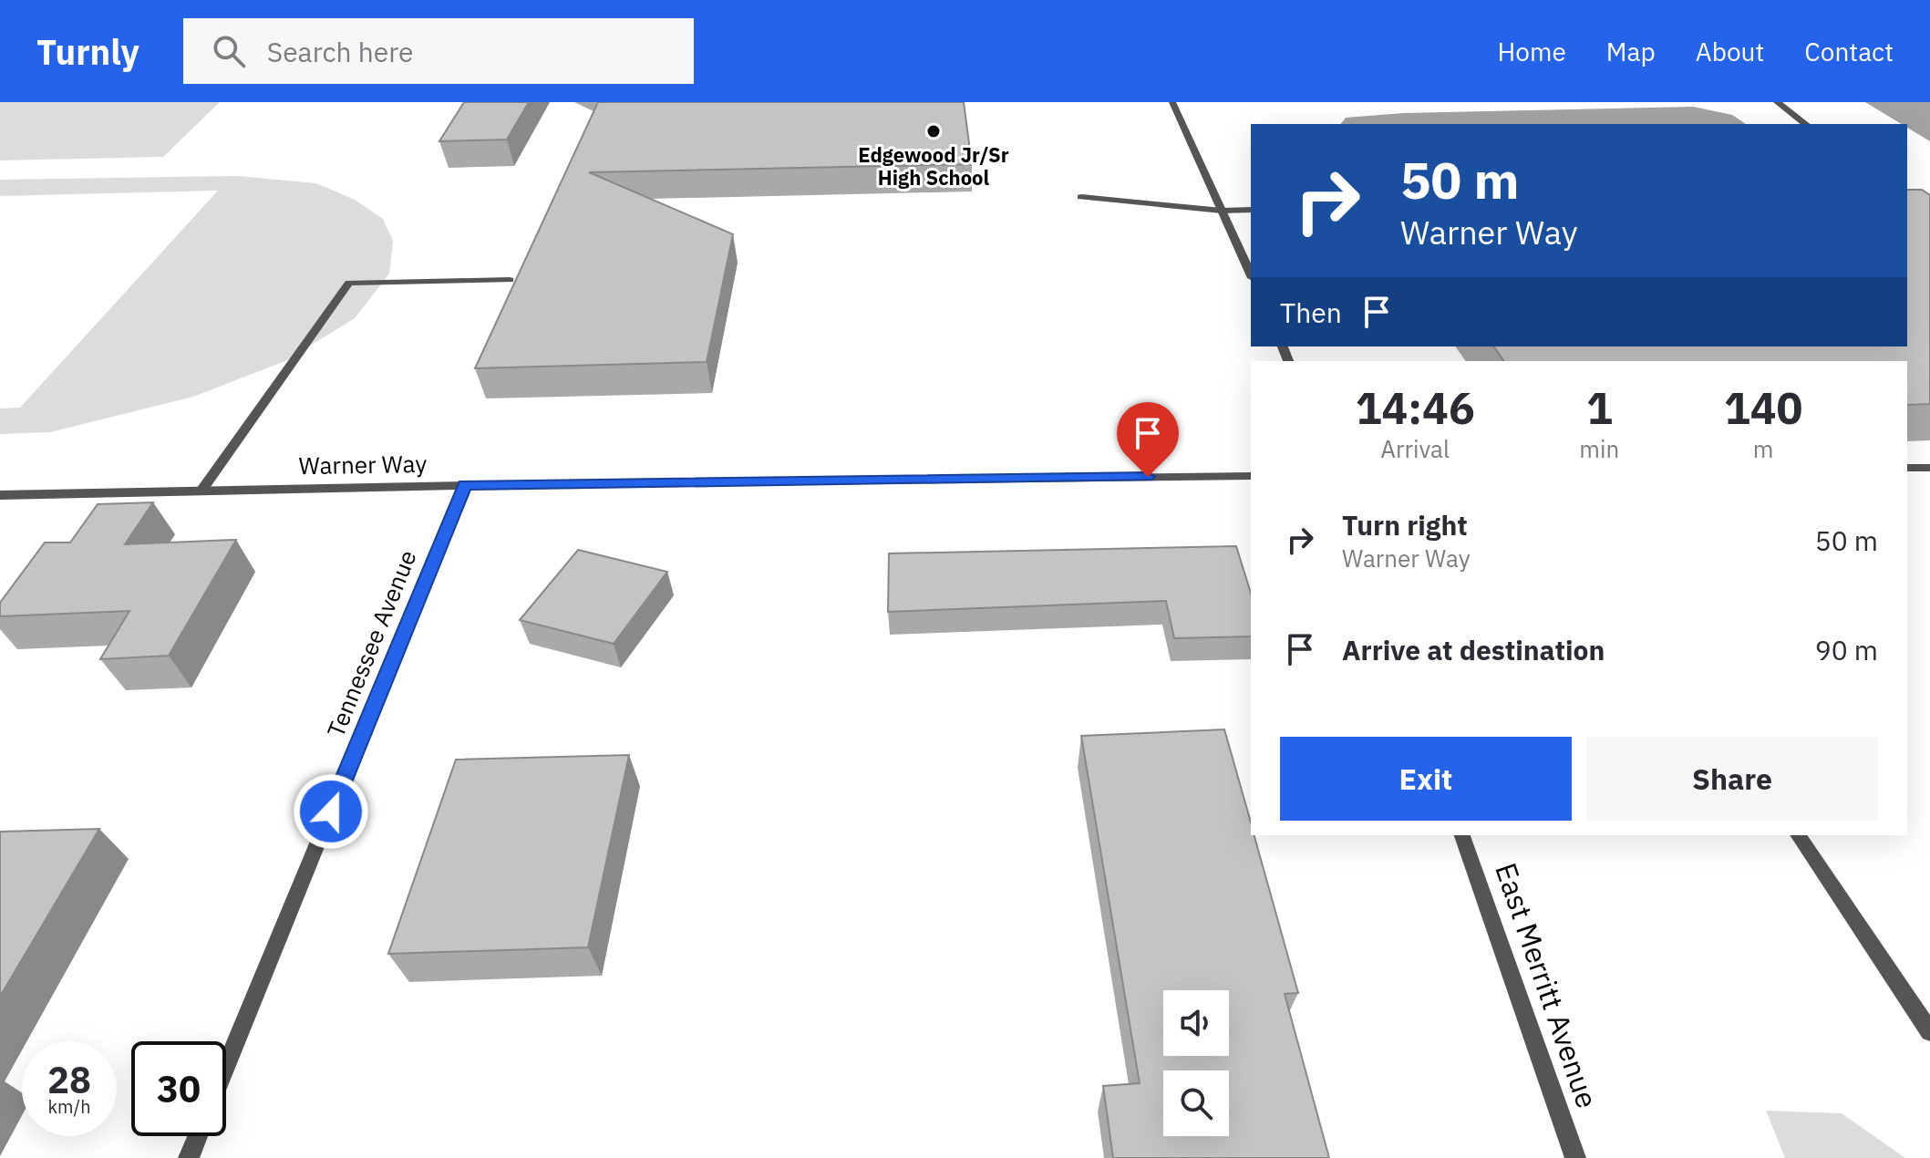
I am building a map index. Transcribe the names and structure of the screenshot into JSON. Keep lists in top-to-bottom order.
{
  "streets": {
    "street": ["Warner Way", "Tennessee Avenue", "East Merritt Avenue"]
  },
  "crossings": [
    ["Warner Way", "Tennessee Avenue"]
  ],
  "places": ["Edgewood Jr/Sr High School"],
  "page": {
    "header": "Turnly",
    "search": "Search here",
    "nav": [
      "Home",
      "Map",
      "About",
      "Contact"
    ],
    "turn": ["50 m", "Warner Way"],
    "then": "Then",
    "eta": [
      "14:46",
      "Arrival",
      "1",
      "min",
      "140",
      "m"
    ],
    "list": [
      {
        "name": "Turn right",
        "note": "Warner Way",
        "value": "50 m"
      },
      {
        "name": "Arrive at destination",
        "value": "90 m"
      }
    ],
    "buttons": ["Exit", "Share"],
    "speed": "28 km/h",
    "limit": "30"
  }
}
